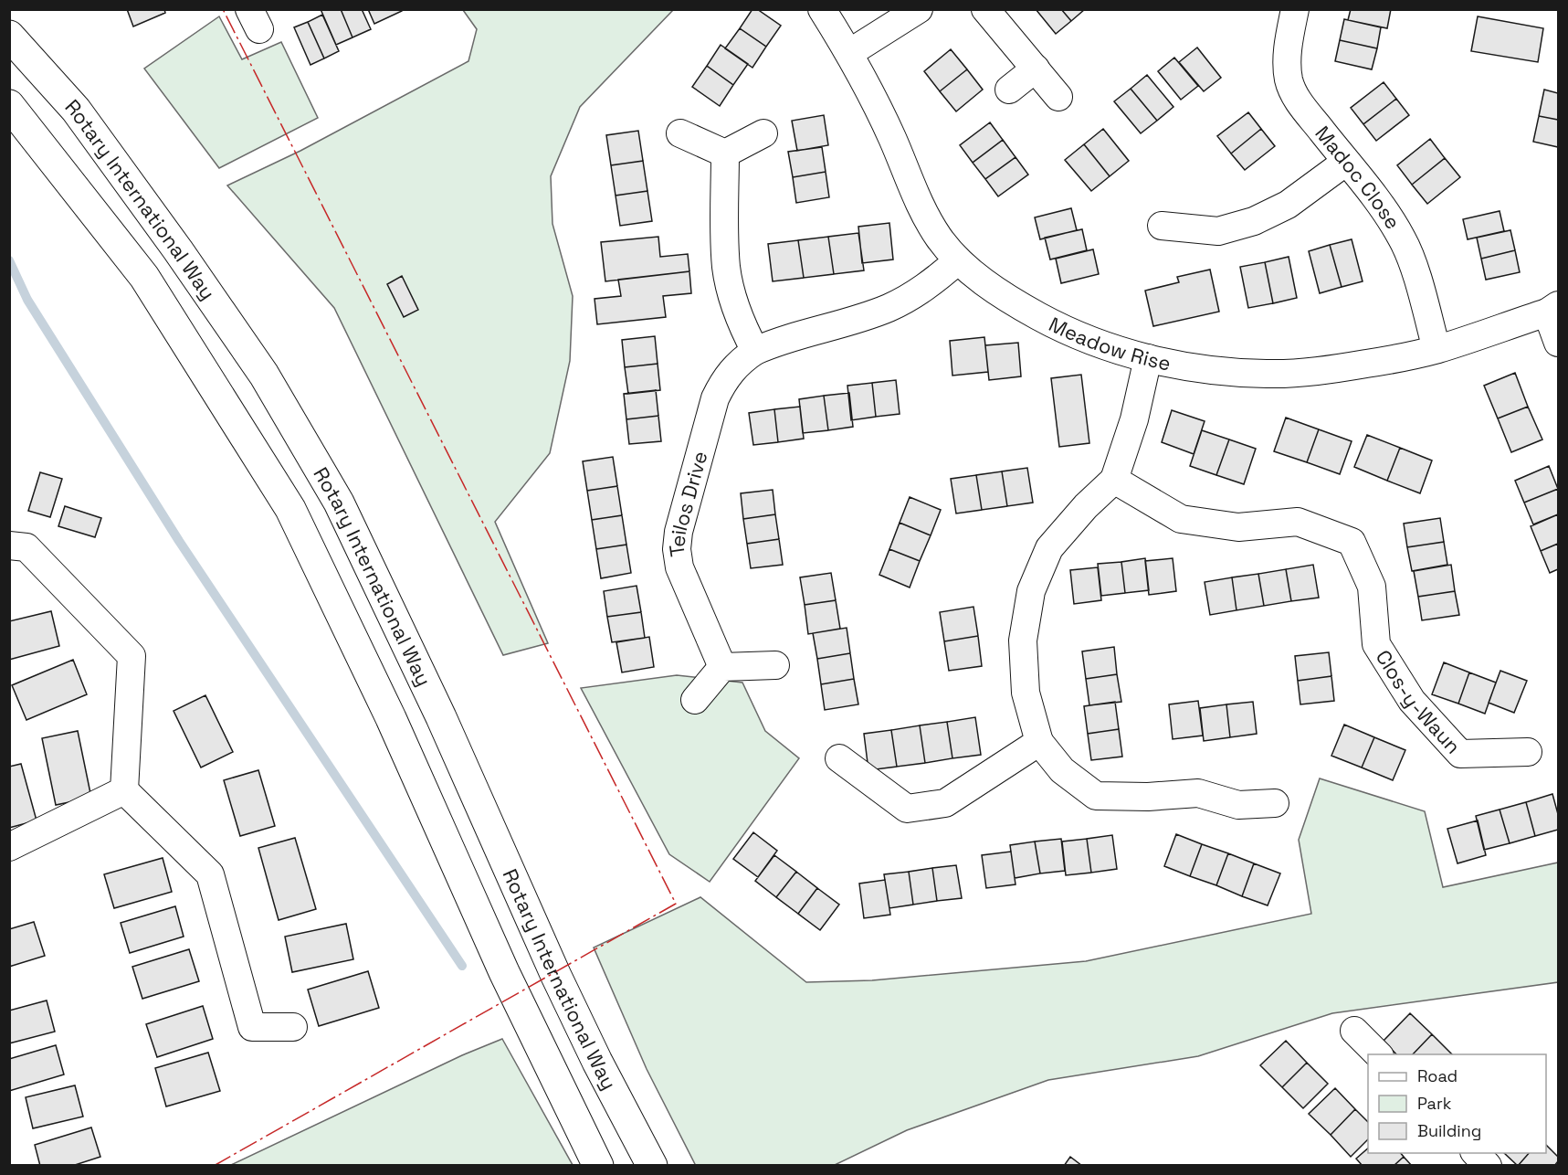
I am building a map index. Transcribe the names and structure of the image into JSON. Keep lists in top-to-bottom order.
{
  "streets": {
    "main road": ["Rotary International Way"],
    "street": [
      "Madoc Close",
      "Meadow Rise",
      "Teilos Drive",
      "Clos-y-Waun"
    ]
  },
  "crossings": [
    ["Madoc Close", "Meadow Rise"],
    ["Meadow Rise", "Teilos Drive"]
  ],
  "legend": ["Road", "Park", "Building"]
}
